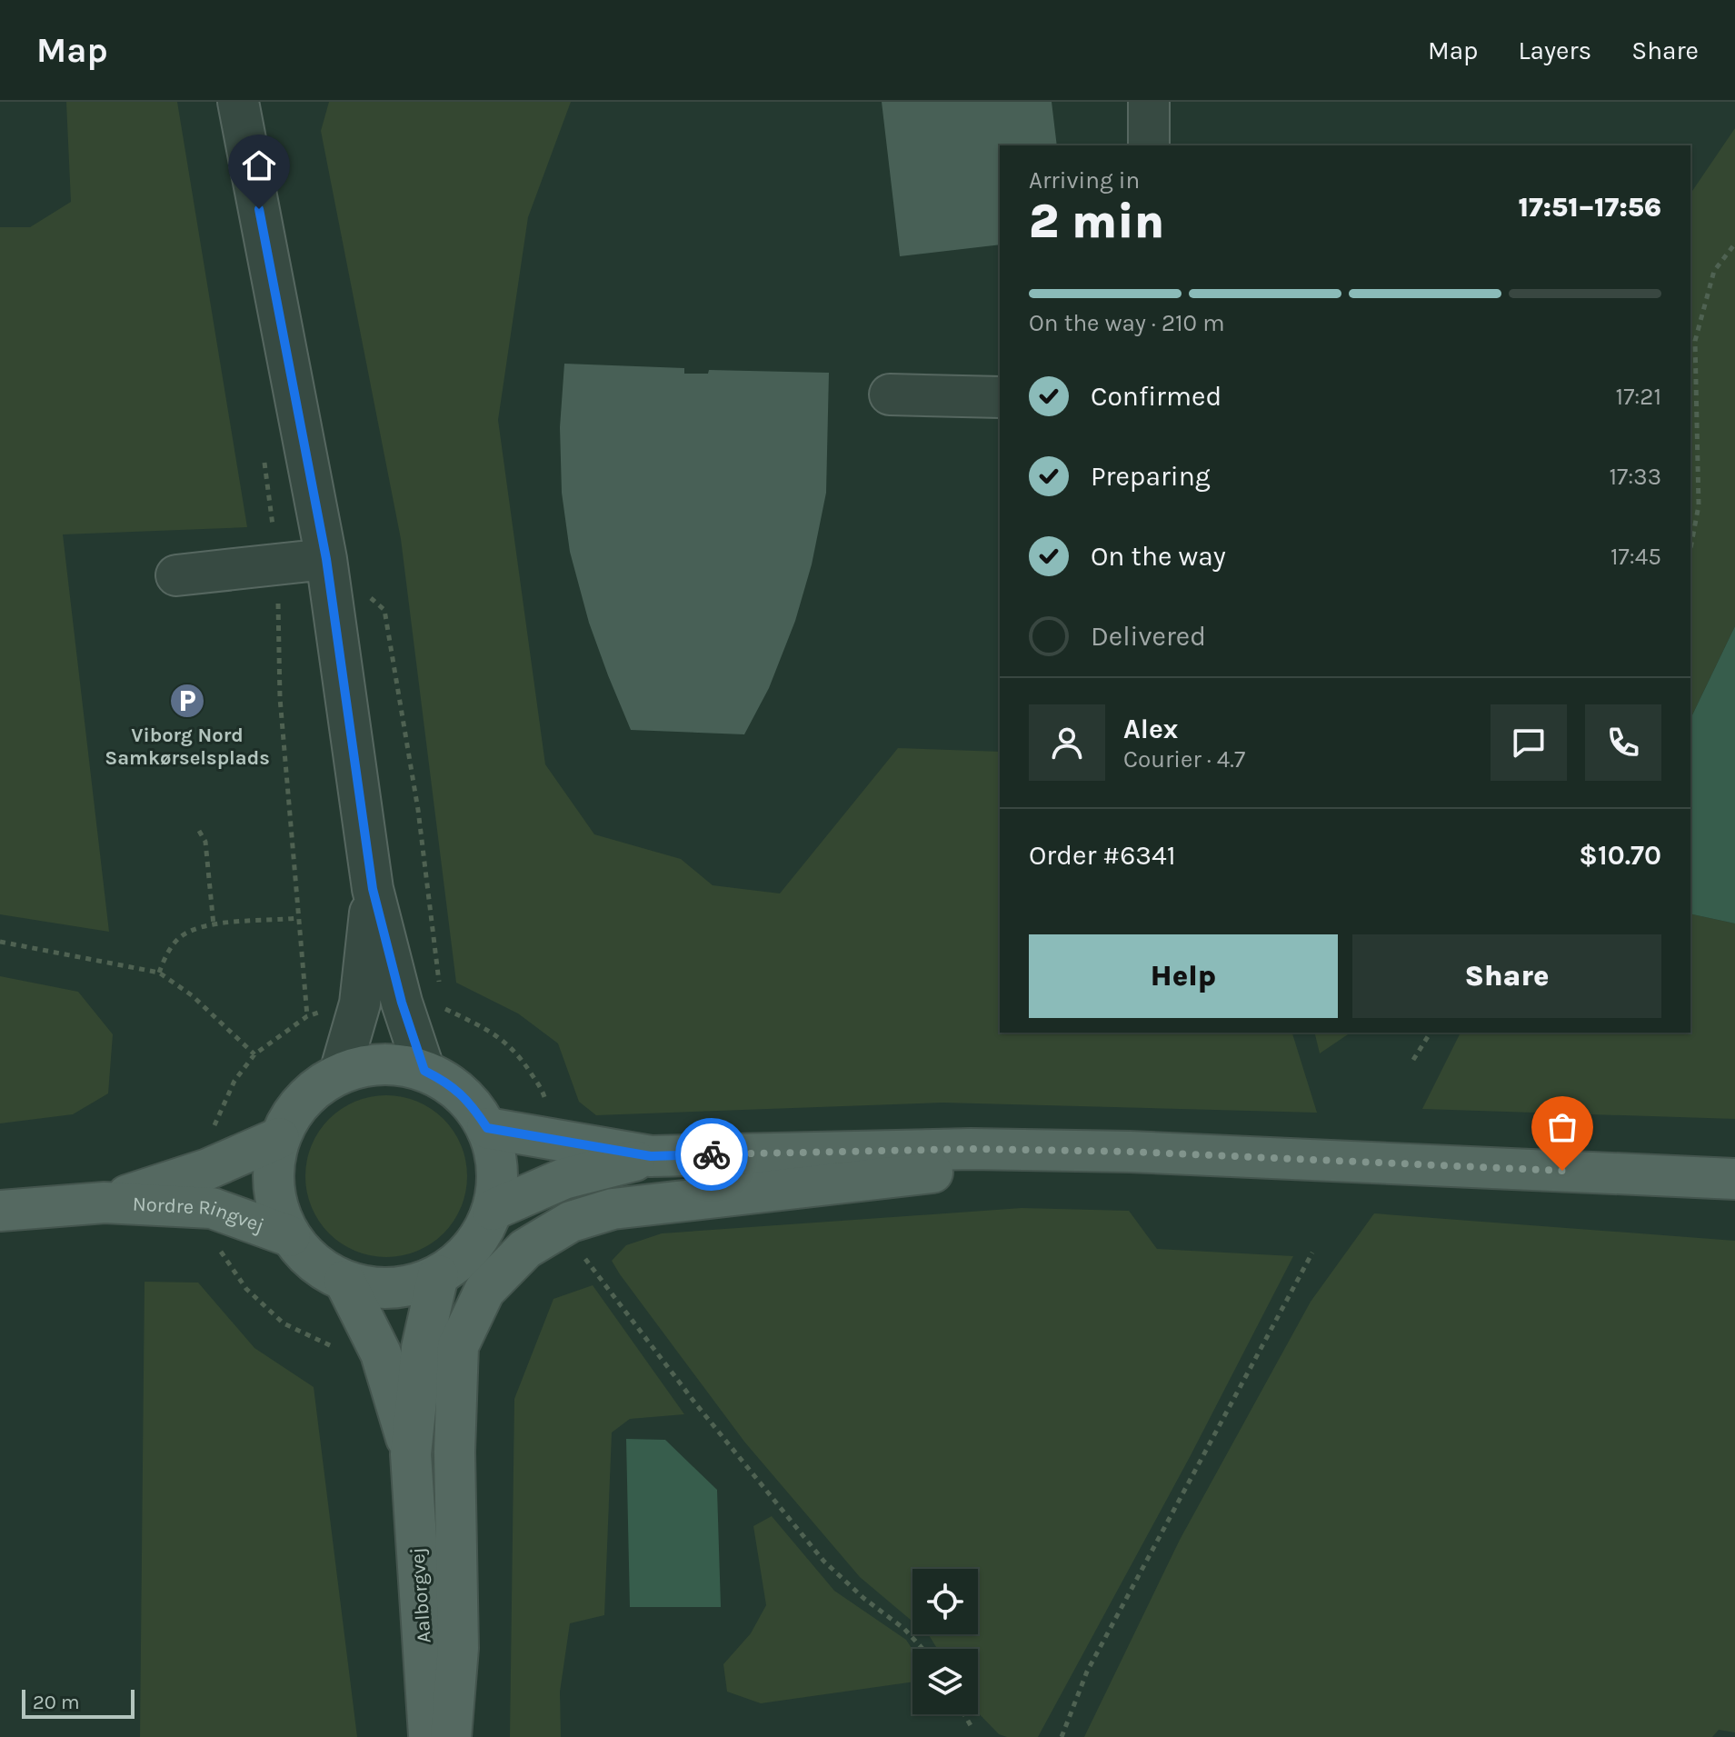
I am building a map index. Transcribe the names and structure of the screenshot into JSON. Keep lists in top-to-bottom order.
{
  "streets": {
    "main road": ["Nordre Ringvej", "Aalborgvej"]
  },
  "crossings": [
    ["Nordre Ringvej", "Aalborgvej"]
  ],
  "places": {
    "parking": ["Viborg Nord Samkørselsplads"]
  },
  "scale_bar": "20 m",
  "page": {
    "header": "Map",
    "nav": ["Map", "Layers", "Share"],
    "heading": ["2 min", "Arriving in", "17:51–17:56"],
    "panel": [
      "Alex",
      "Courier · 4.7",
      "Order #6341",
      "$10.70"
    ],
    "bar": "On the way · 210 m",
    "list": [
      ["Confirmed", "17:21"],
      ["Preparing", "17:33"],
      ["On the way", "17:45"],
      "Delivered"
    ],
    "buttons": ["Help", "Share"],
    "scale": "20 m"
  }
}
